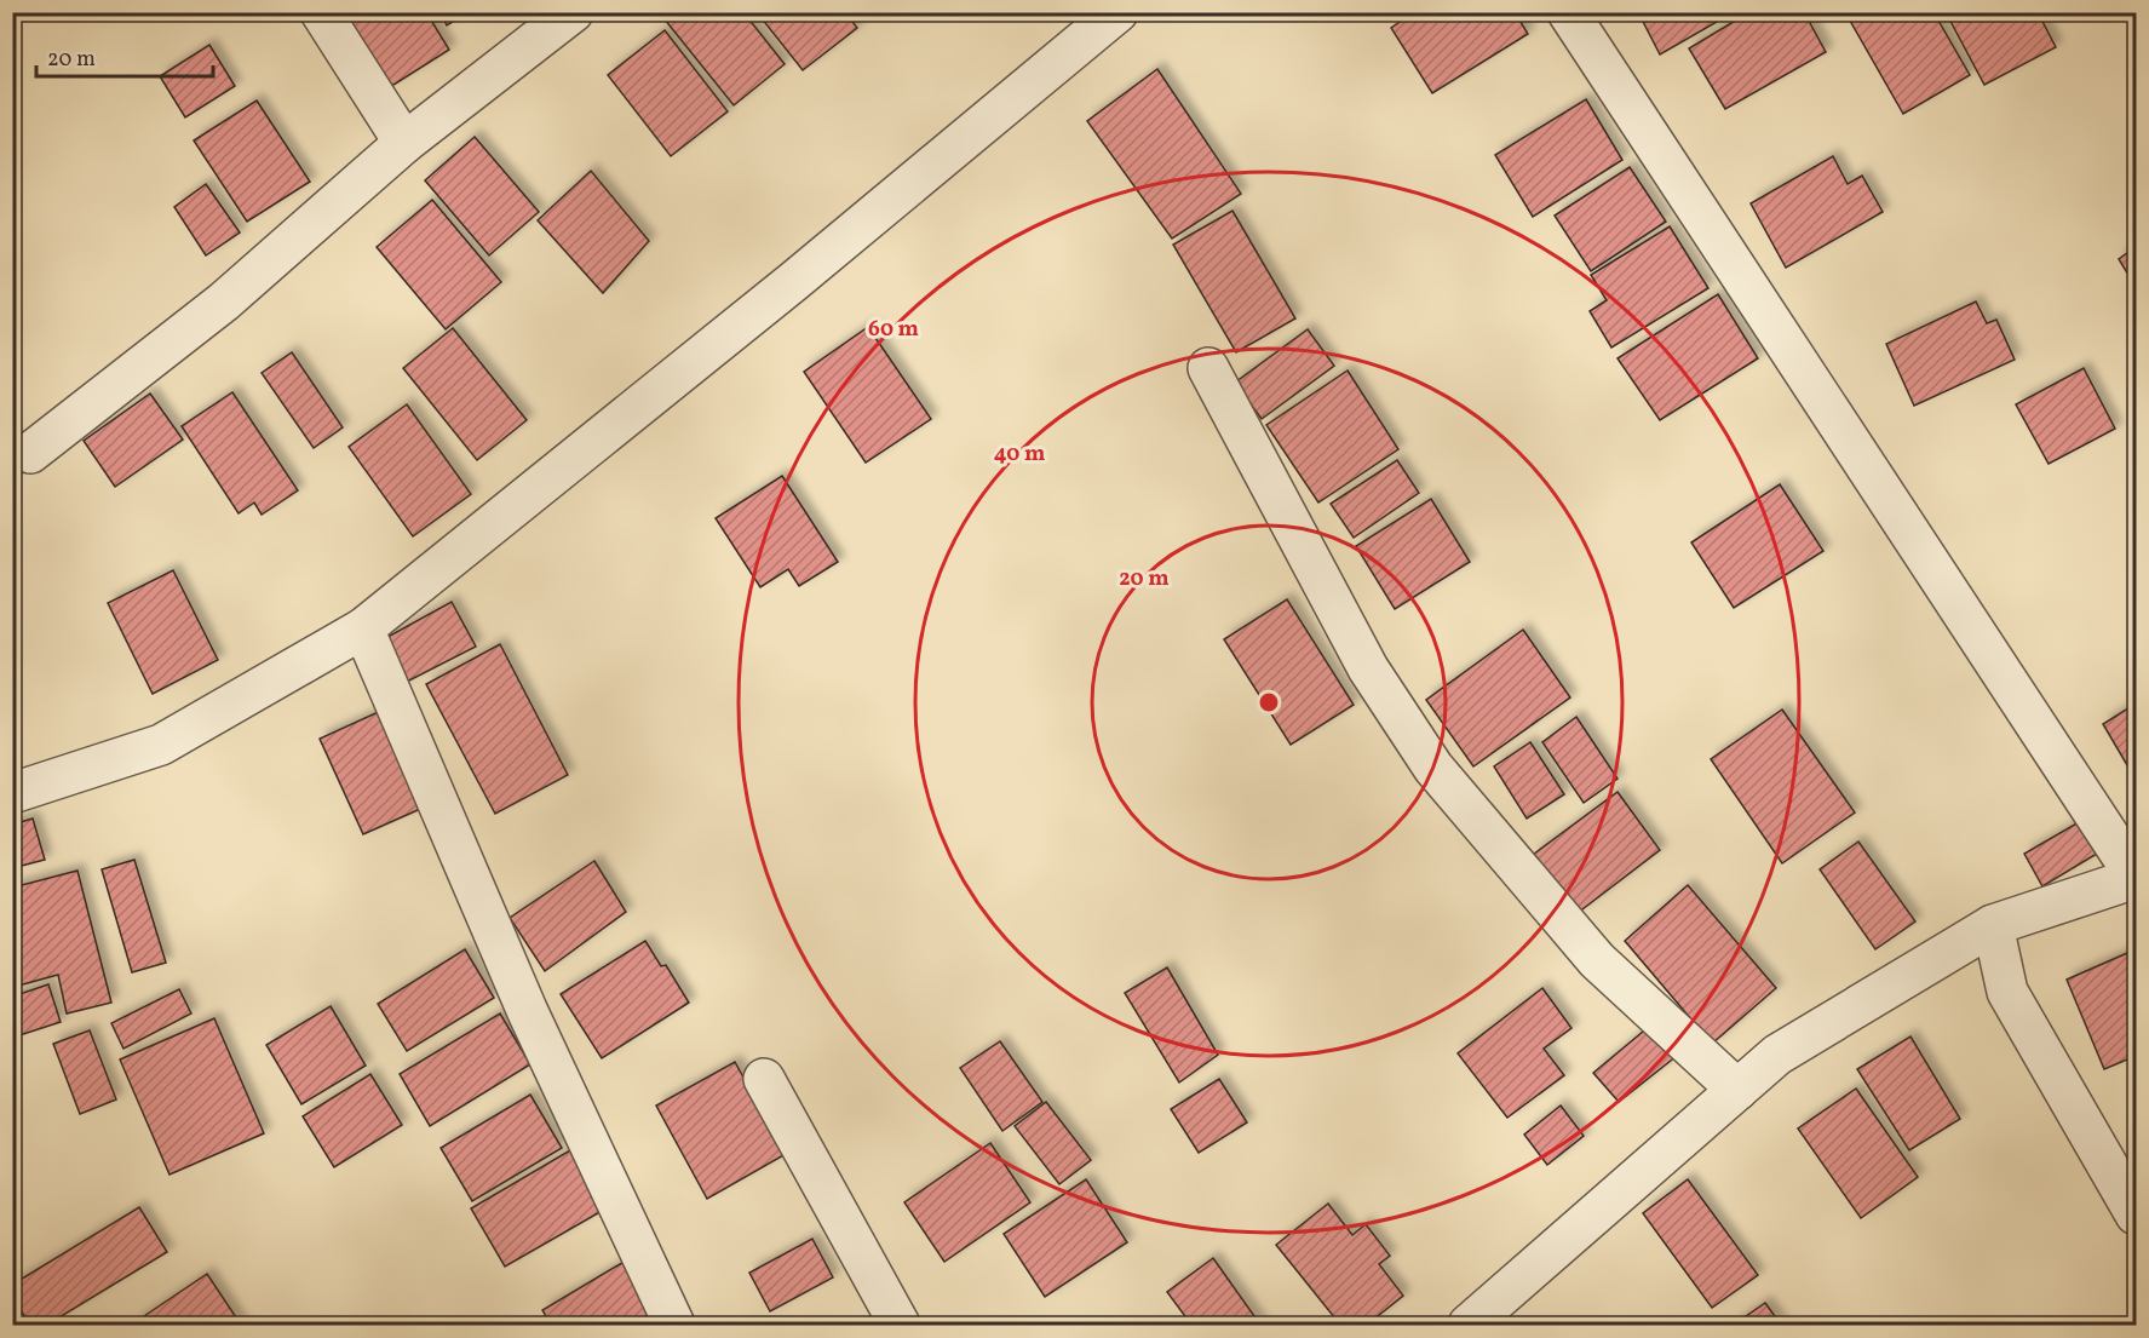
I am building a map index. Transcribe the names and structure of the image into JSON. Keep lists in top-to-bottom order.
{
  "scale_bar": "20 m",
  "rings": ["60 m", "40 m", "20 m"]
}
